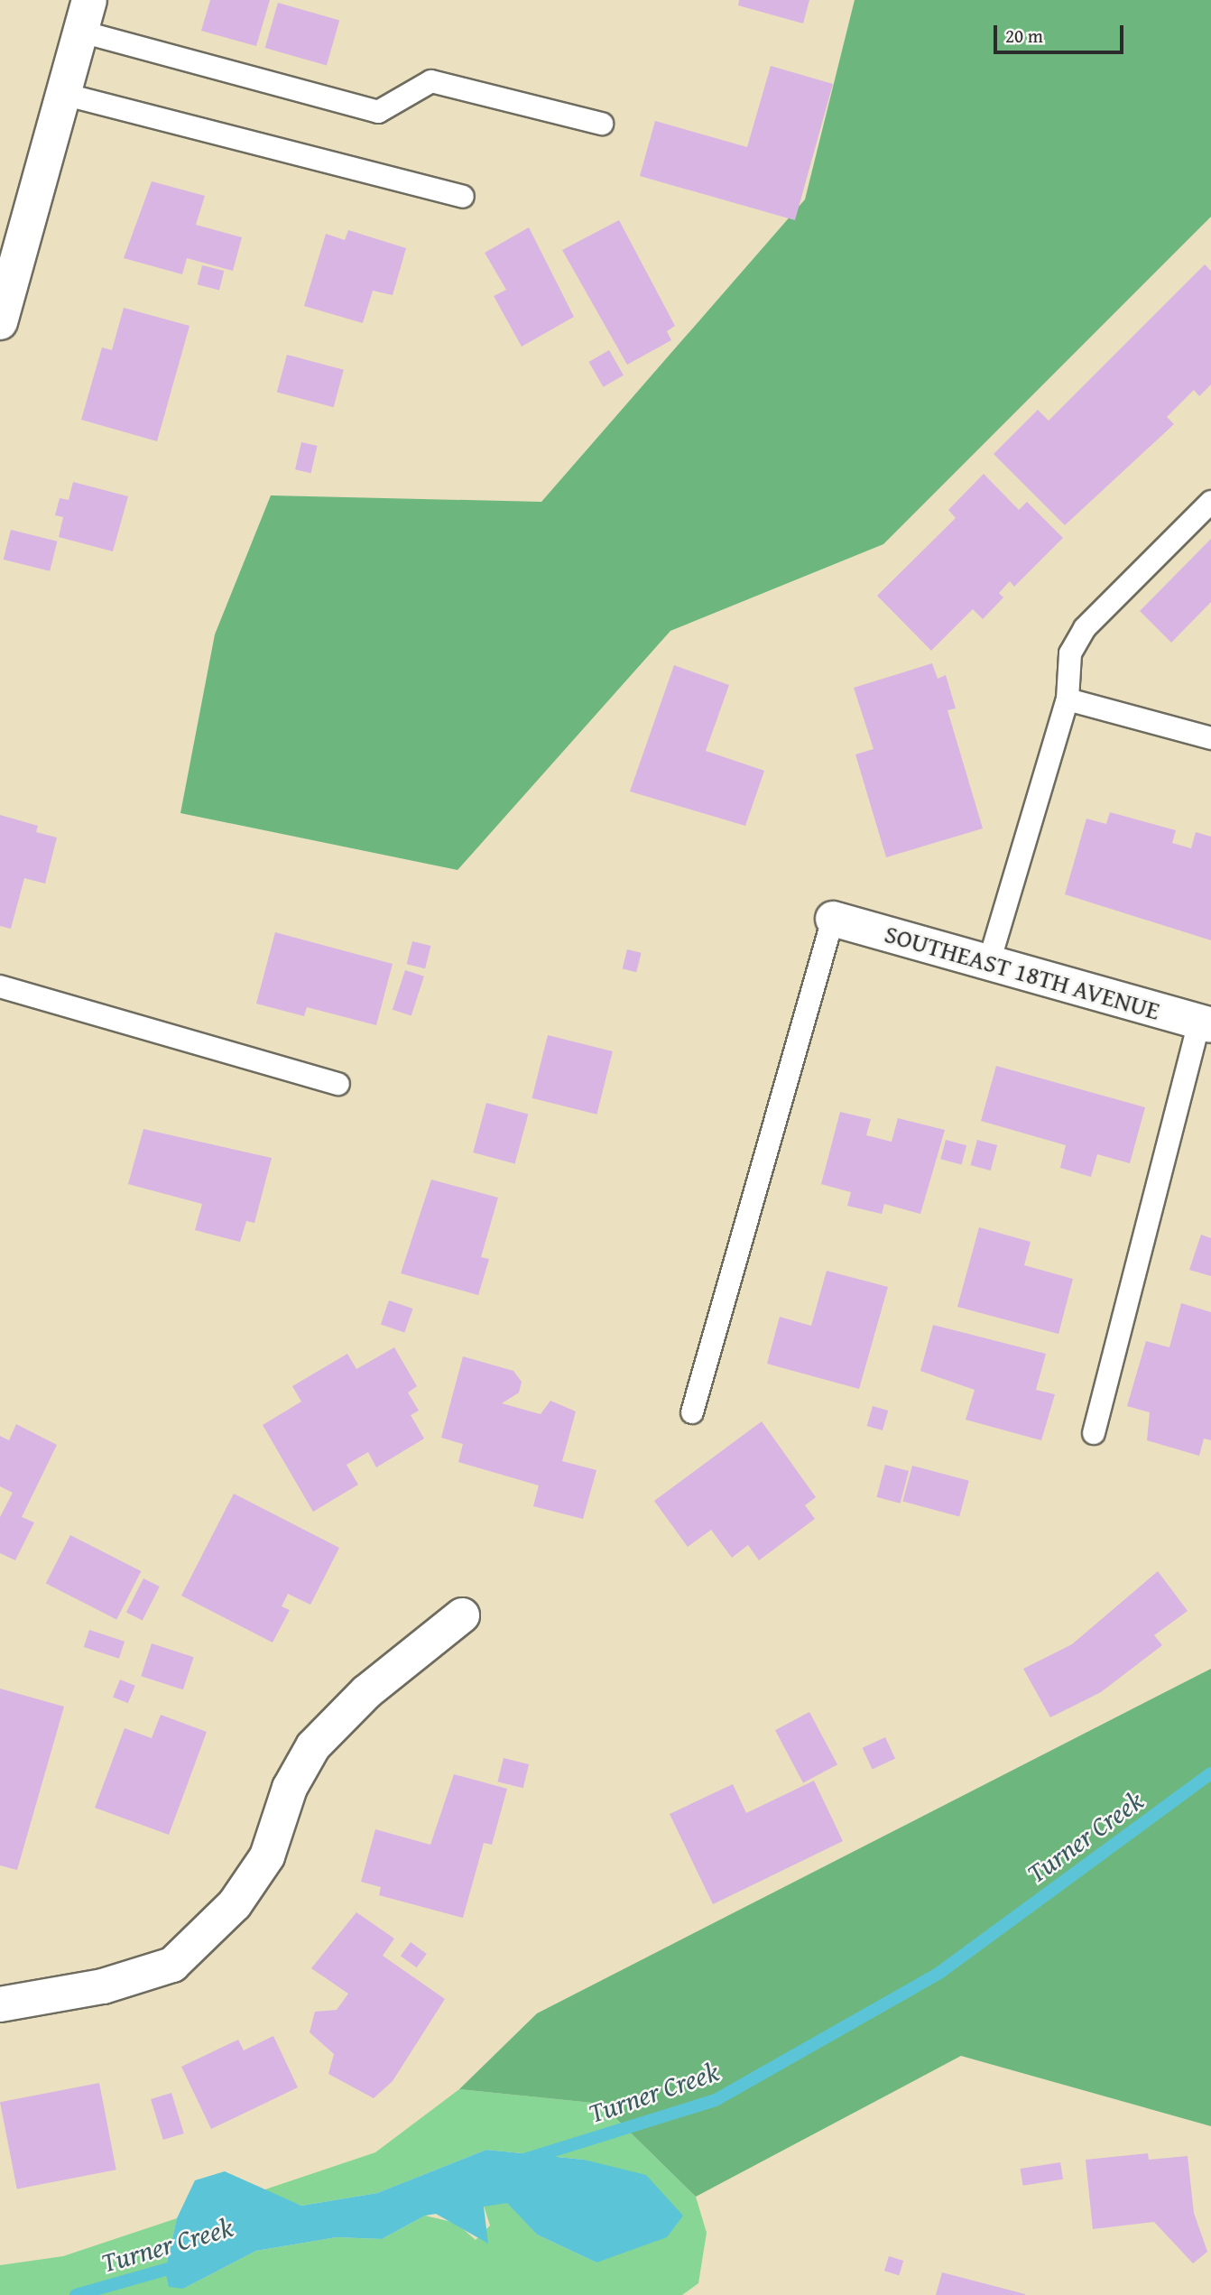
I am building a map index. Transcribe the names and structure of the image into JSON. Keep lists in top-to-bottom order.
{
  "streets": {
    "street": ["SOUTHEAST 18TH AVENUE"]
  },
  "water": ["Turner Creek"],
  "scale_bar": "20 m"
}
